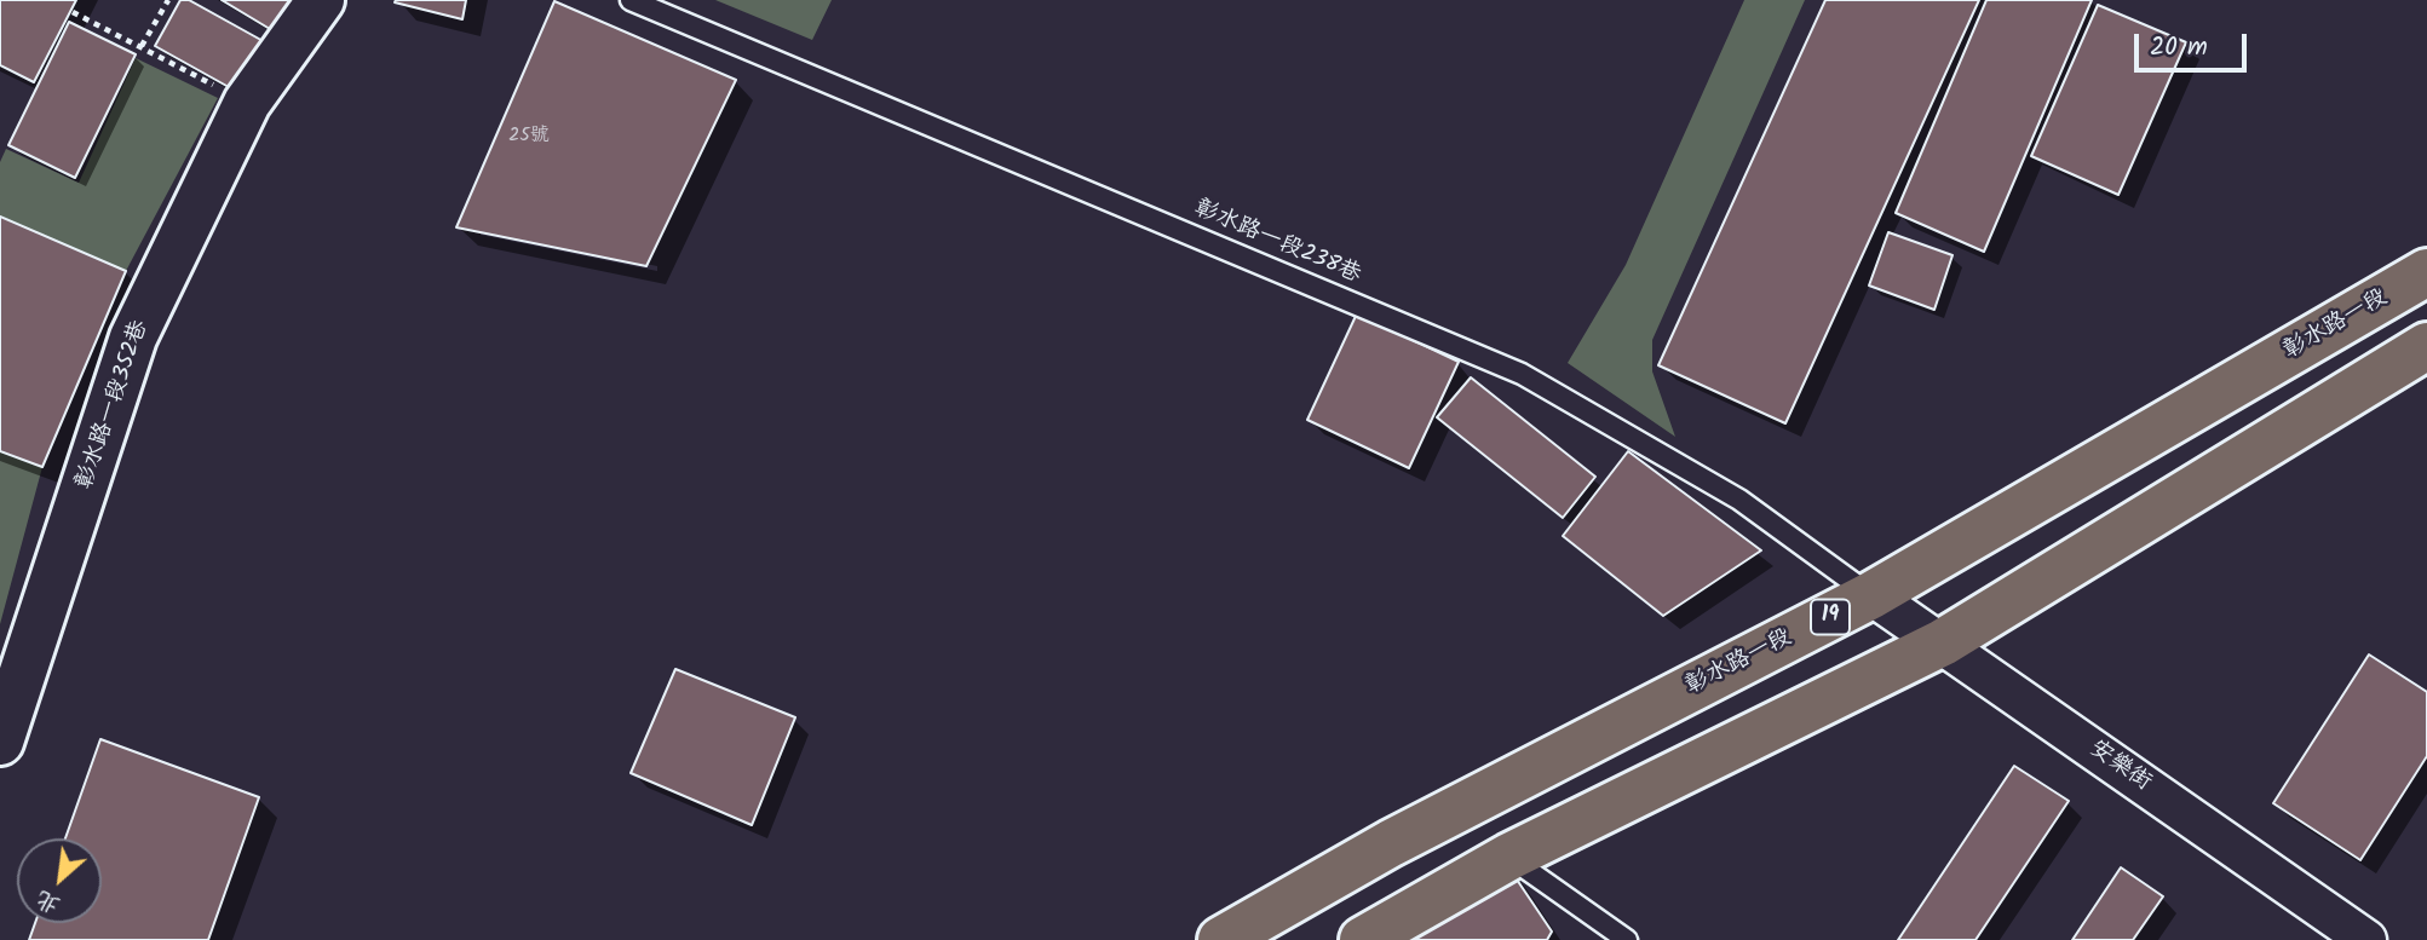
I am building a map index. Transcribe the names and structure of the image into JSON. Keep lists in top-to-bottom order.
{
  "streets": {
    "main road": ["彰水路一段", "19"],
    "street": ["彰水路一段352巷", "安樂街"],
    "lane": ["彰水路一段238巷"]
  },
  "crossings": [
    ["彰水路一段238巷", "彰水路一段"],
    ["彰水路一段238巷", "安樂街"],
    ["彰水路一段", "安樂街"]
  ],
  "house_numbers": ["25號"],
  "scale_bar": "20 m",
  "north": "bottom left"
}
